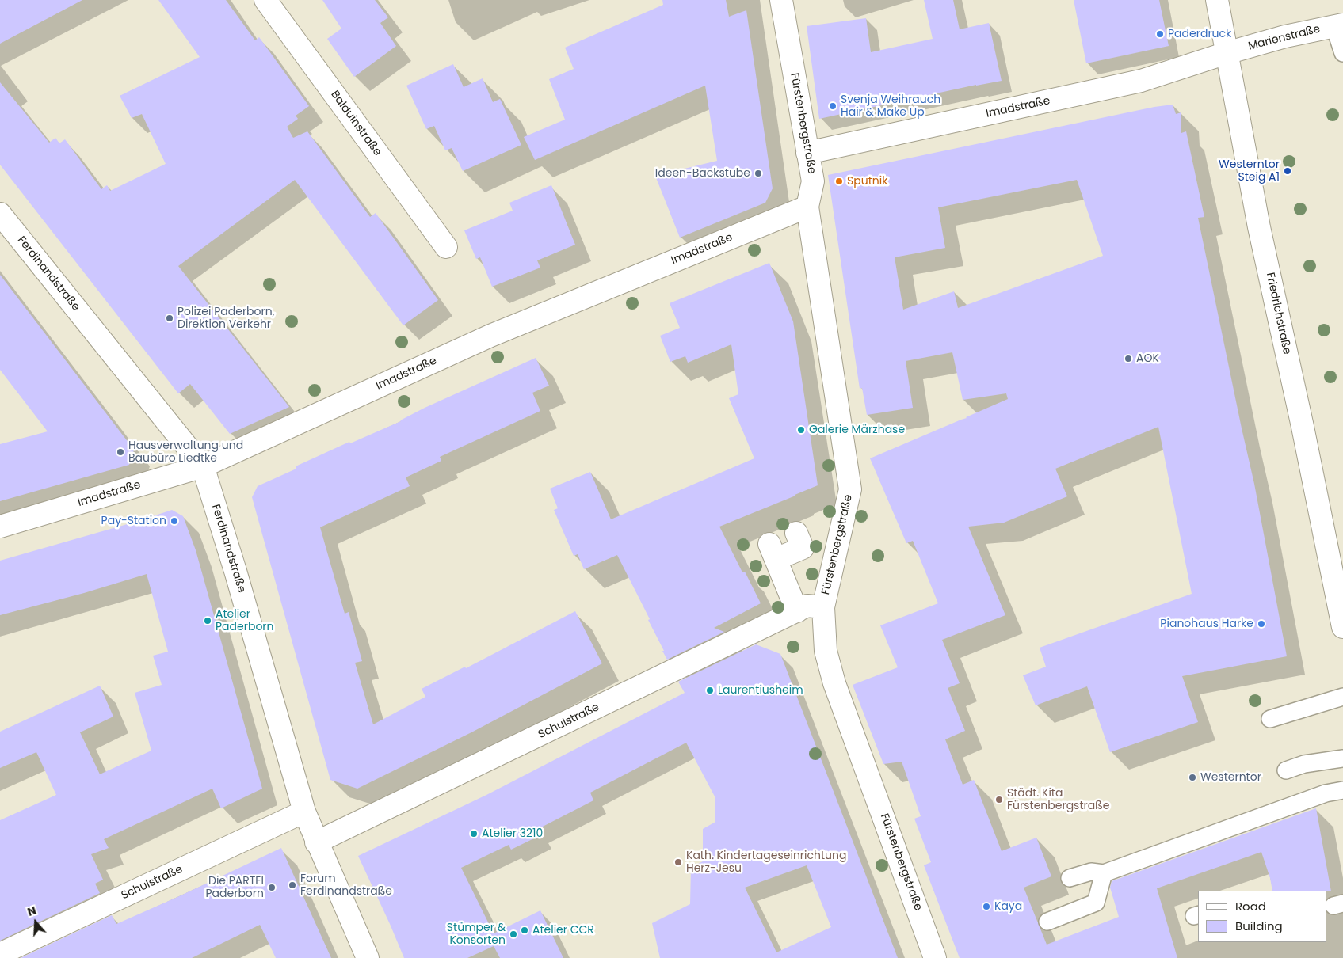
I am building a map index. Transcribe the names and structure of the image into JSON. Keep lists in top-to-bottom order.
{
  "streets": {
    "street": [
      "Marienstraße",
      "Imadstraße",
      "Balduinstraße",
      "Fürstenbergstraße",
      "Ferdinandstraße",
      "Friedrichstraße",
      "Schulstraße"
    ]
  },
  "crossings": [
    ["Marienstraße", "Imadstraße"],
    ["Marienstraße", "Friedrichstraße"],
    ["Imadstraße", "Fürstenbergstraße"],
    ["Imadstraße", "Ferdinandstraße"],
    ["Imadstraße", "Friedrichstraße"],
    ["Fürstenbergstraße", "Schulstraße"],
    ["Ferdinandstraße", "Schulstraße"]
  ],
  "places": [
    "Paderdruck",
    "Svenja Weihrauch Hair & Make Up",
    "Westerntor Steig A1",
    "Ideen-Backstube",
    "Sputnik",
    "Polizei Paderborn, Direktion Verkehr",
    "AOK",
    "Galerie Märzhase",
    "Hausverwaltung und Baubüro Liedtke",
    "Pay-Station",
    "Atelier Paderborn",
    "Pianohaus Harke",
    "Laurentiusheim",
    "Westerntor",
    "Städt. Kita Fürstenbergstraße",
    "Atelier 3210",
    "Kath. Kindertageseinrichtung Herz-Jesu",
    "Forum Ferdinandstraße",
    "Die PARTEI Paderborn",
    "Kaya",
    "Atelier CCR",
    "Stümper & Konsorten"
  ],
  "legend": ["Road", "Building"],
  "north": "top"
}
